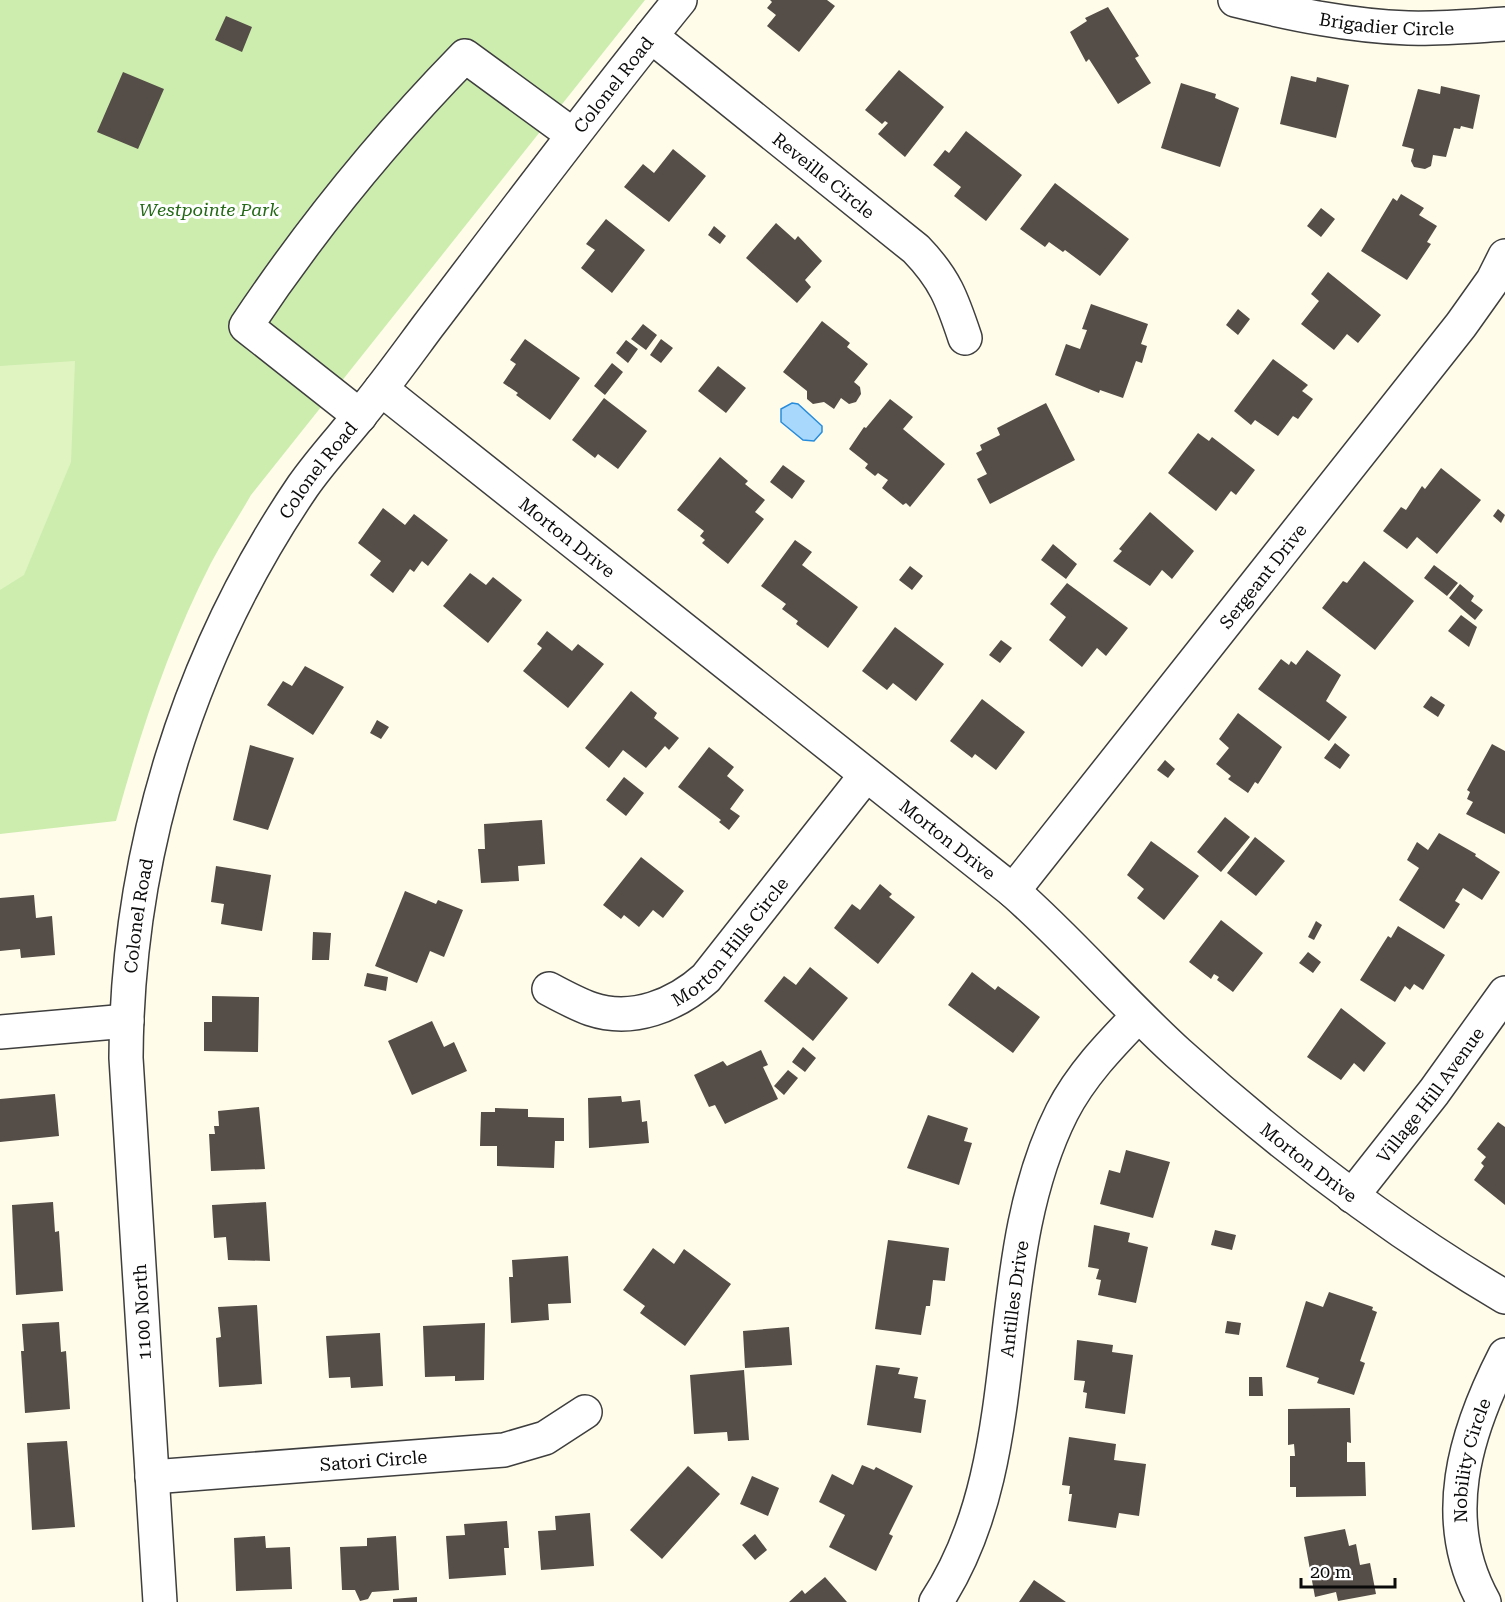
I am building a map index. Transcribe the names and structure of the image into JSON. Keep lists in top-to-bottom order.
{
  "streets": {
    "street": [
      "Brigadier Circle",
      "Colonel Road",
      "Reveille Circle",
      "Morton Drive",
      "Sergeant Drive",
      "Morton Hills Circle",
      "Village Hill Avenue",
      "Antilles Drive",
      "1100 North",
      "Satori Circle",
      "Nobility Circle"
    ]
  },
  "crossings": [
    ["Colonel Road", "Reveille Circle"],
    ["Colonel Road", "Morton Drive"],
    ["Colonel Road", "1100 North"],
    ["Morton Drive", "Sergeant Drive"],
    ["Morton Drive", "Morton Hills Circle"],
    ["Morton Drive", "Village Hill Avenue"],
    ["Morton Drive", "Antilles Drive"],
    ["1100 North", "Satori Circle"]
  ],
  "parks": ["Westpointe Park"],
  "scale_bar": "20 m"
}
